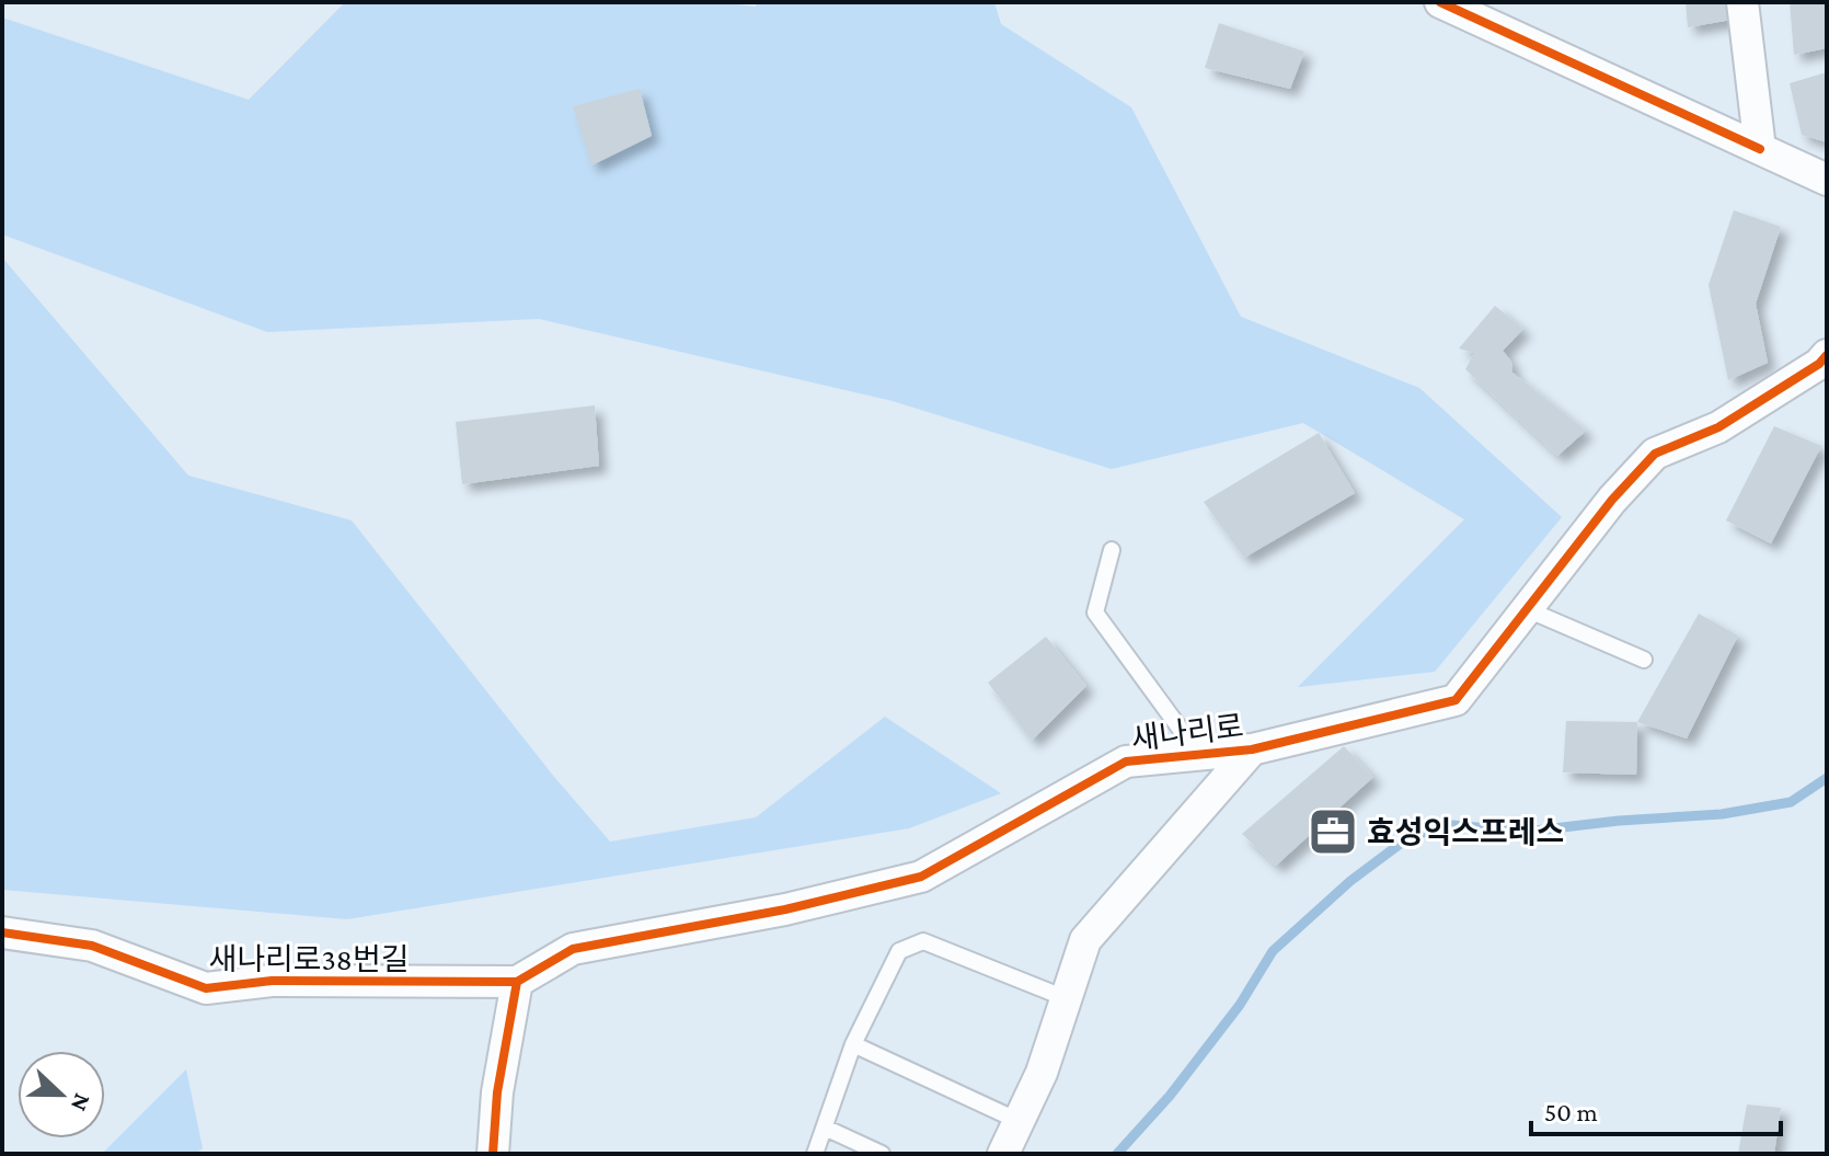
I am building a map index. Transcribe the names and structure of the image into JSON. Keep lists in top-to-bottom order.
{
  "streets": {
    "street": ["새나리로", "새나리로38번길"]
  },
  "crossings": [
    ["새나리로", "새나리로38번길"]
  ],
  "places": {
    "office": ["효성익스프레스"]
  },
  "scale_bar": "50 m",
  "north": "right"
}
